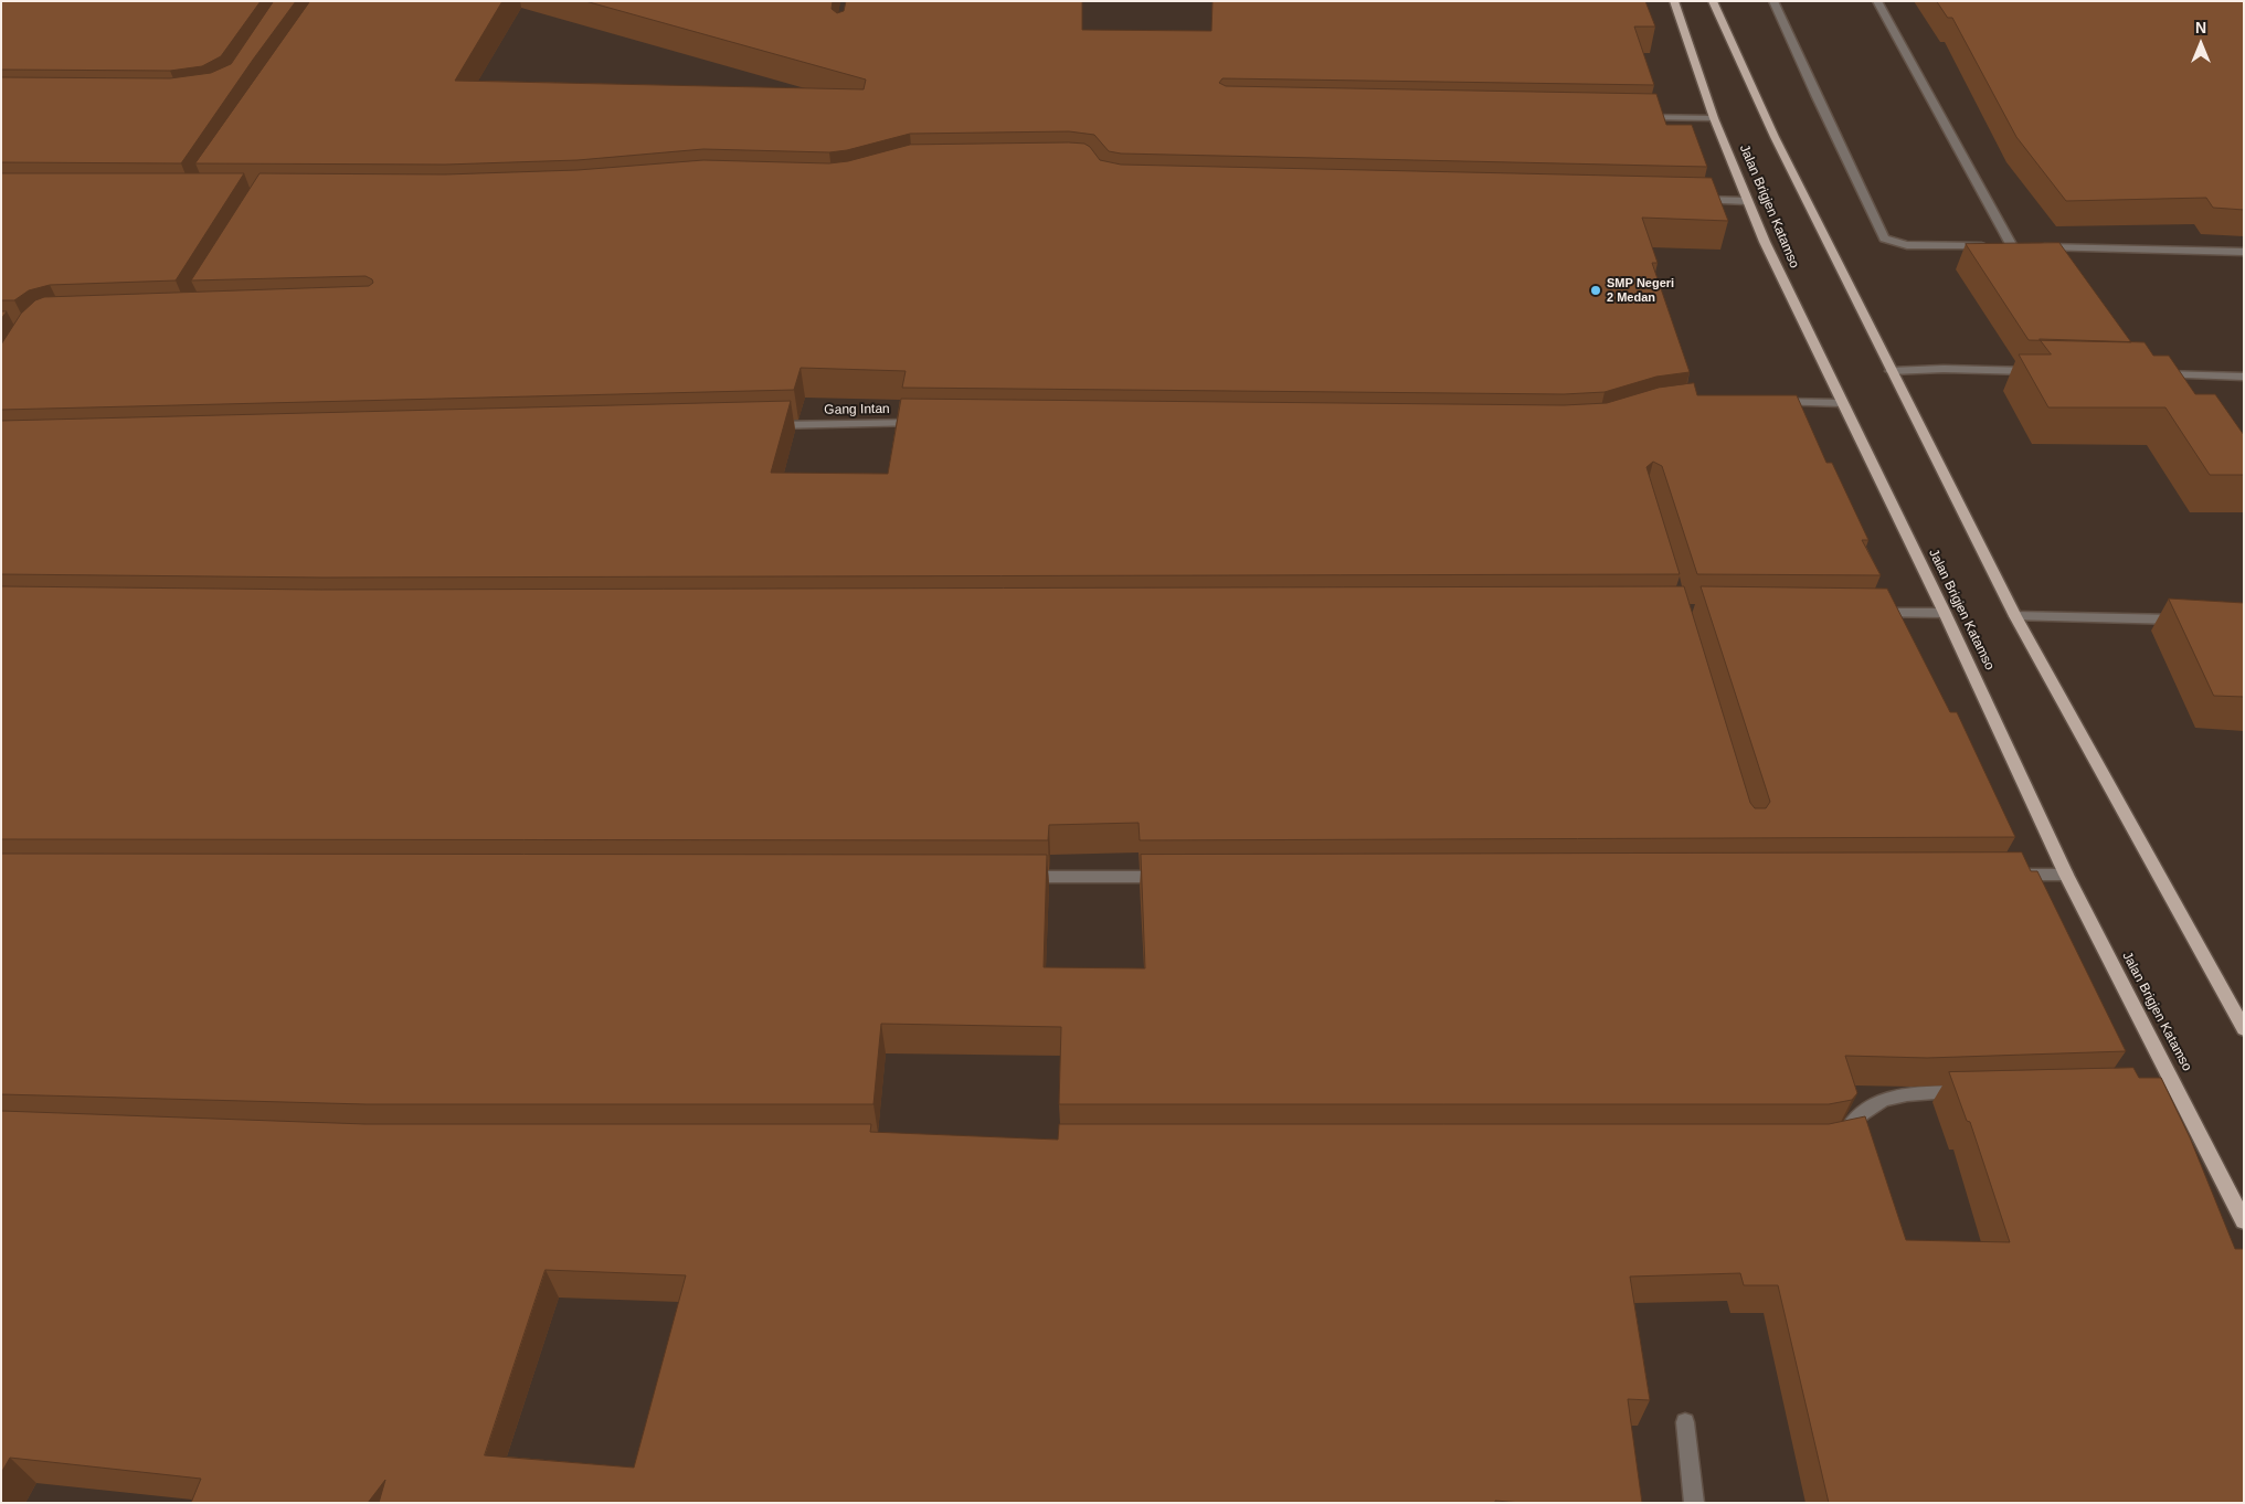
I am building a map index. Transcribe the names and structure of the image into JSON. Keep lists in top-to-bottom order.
{
  "streets": {
    "main road": ["Jalan Brigjen Katamso"],
    "street": ["Gang Intan"]
  },
  "places": ["SMP Negeri 2 Medan"],
  "north": "top"
}
